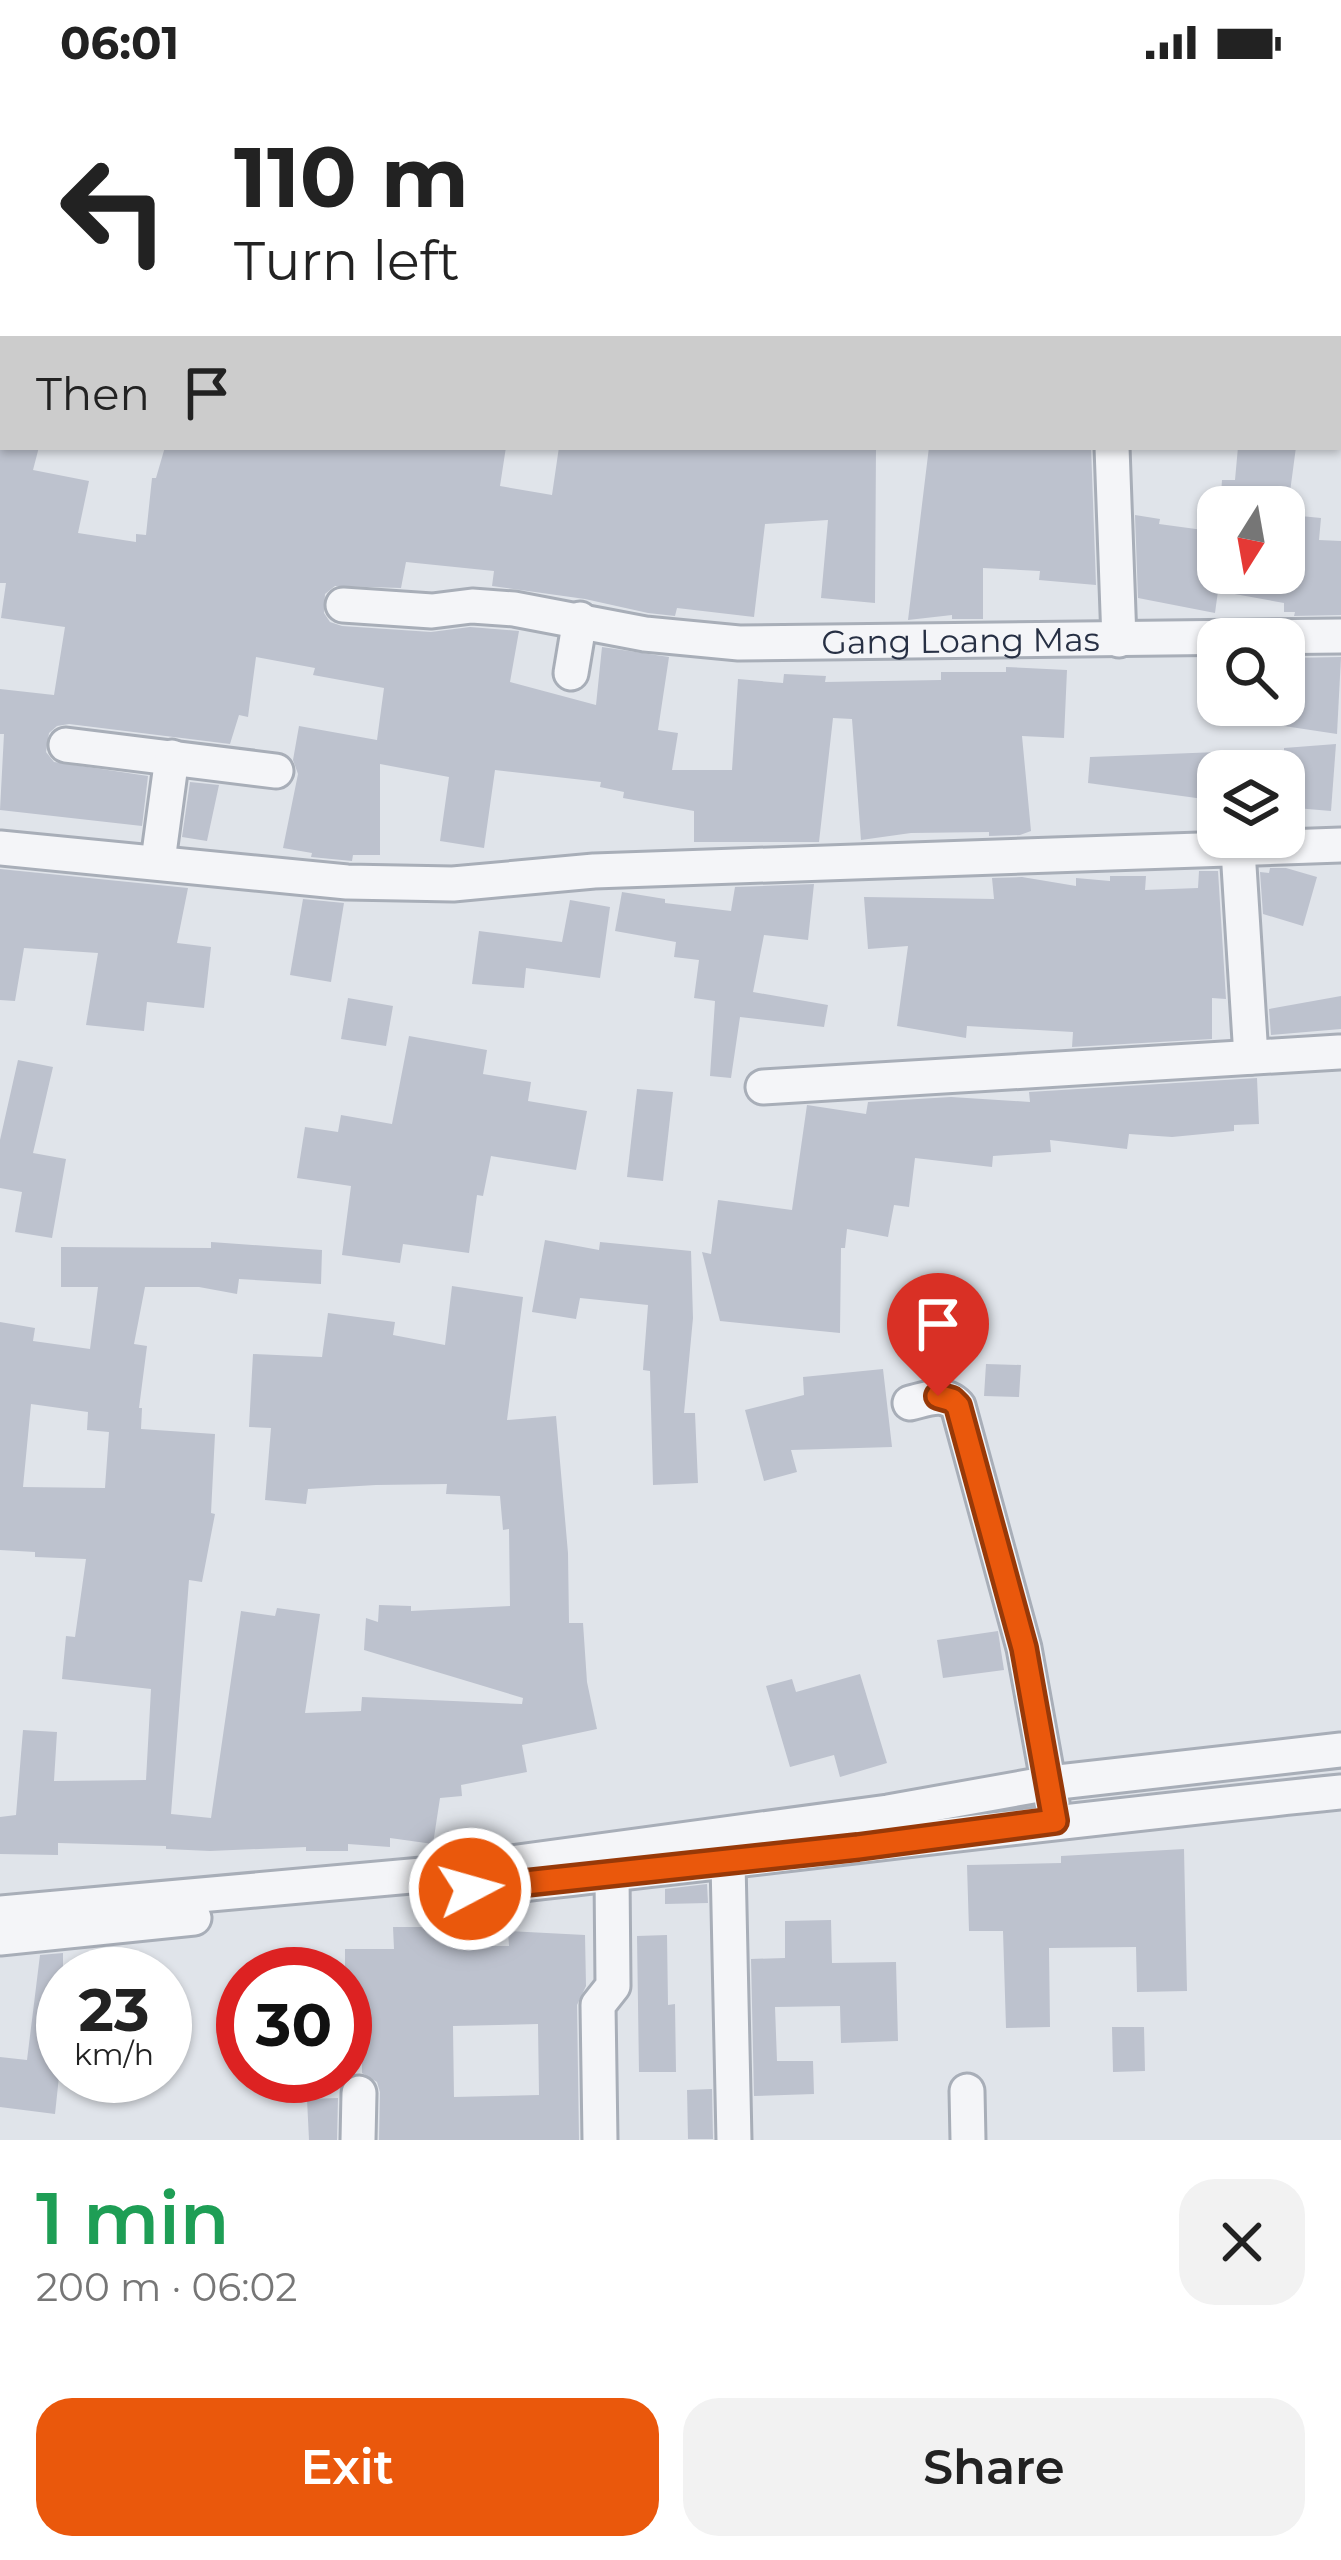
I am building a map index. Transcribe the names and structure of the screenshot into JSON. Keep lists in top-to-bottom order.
{
  "streets": {
    "street": ["Gang Loang Mas"]
  },
  "north": "bottom",
  "page": {
    "status": "06:01",
    "turn": ["110 m", "Turn left"],
    "then": "Then",
    "speed": "23 km/h",
    "limit": "30",
    "heading": ["1 min", "200 m · 06:02"],
    "buttons": ["Exit", "Share"]
  }
}
